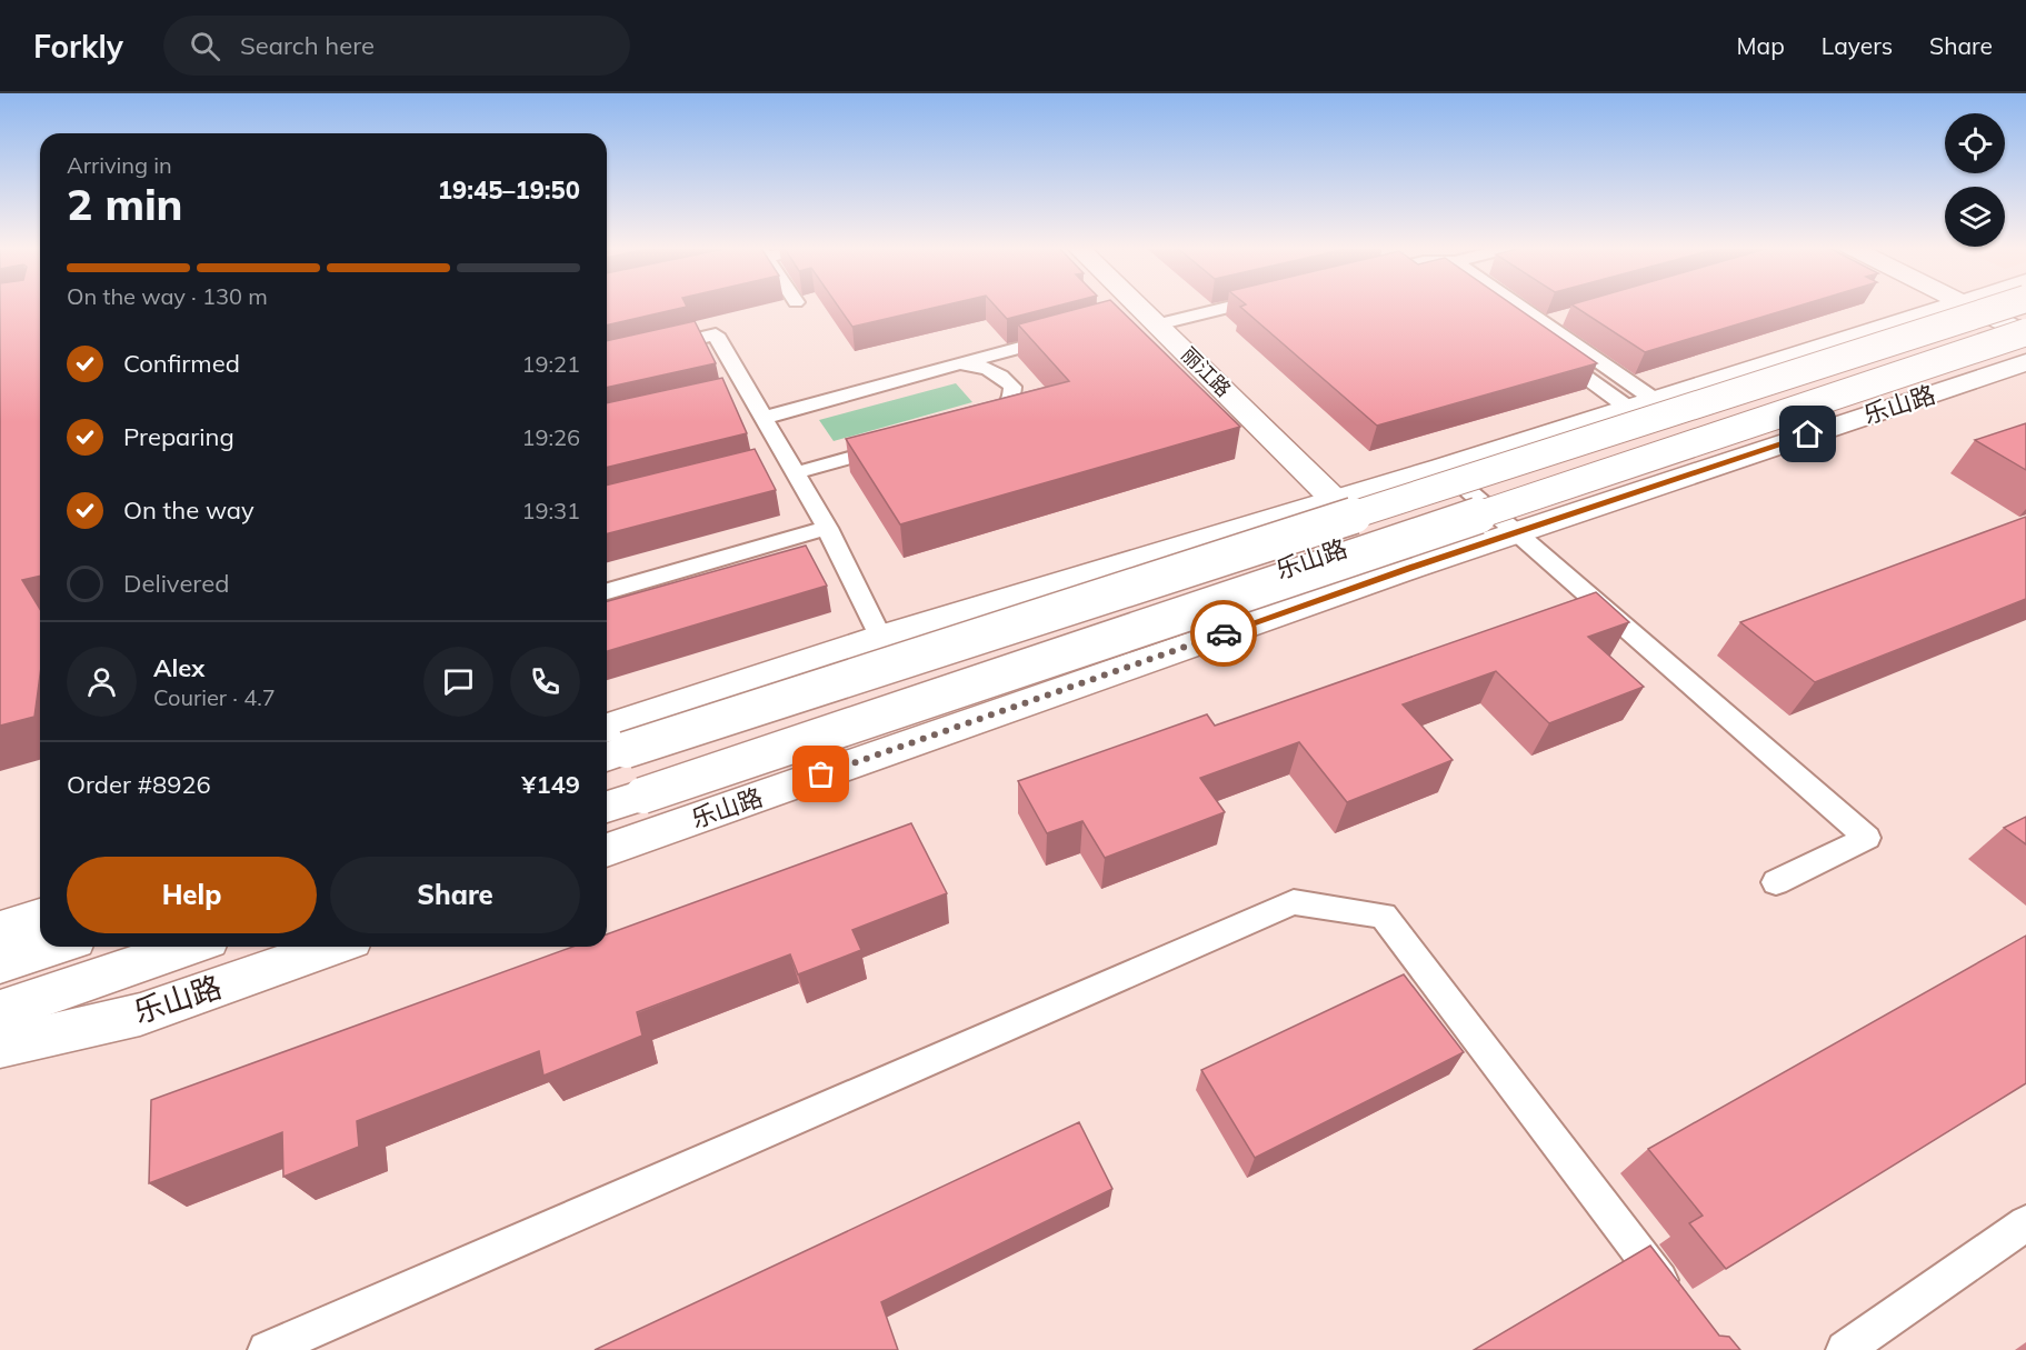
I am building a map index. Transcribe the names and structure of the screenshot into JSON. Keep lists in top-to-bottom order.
{
  "streets": {
    "main road": ["丽江路", "乐山路"]
  },
  "crossings": [
    ["丽江路", "乐山路"]
  ],
  "page": {
    "header": "Forkly",
    "search": "Search here",
    "nav": ["Map", "Layers", "Share"],
    "heading": ["2 min", "Arriving in", "19:45–19:50"],
    "panel": [
      "Alex",
      "Courier · 4.7",
      "Order #8926",
      "¥149"
    ],
    "bar": "On the way · 130 m",
    "list": [
      ["Confirmed", "19:21"],
      ["Preparing", "19:26"],
      ["On the way", "19:31"],
      "Delivered"
    ],
    "buttons": ["Help", "Share"]
  }
}
